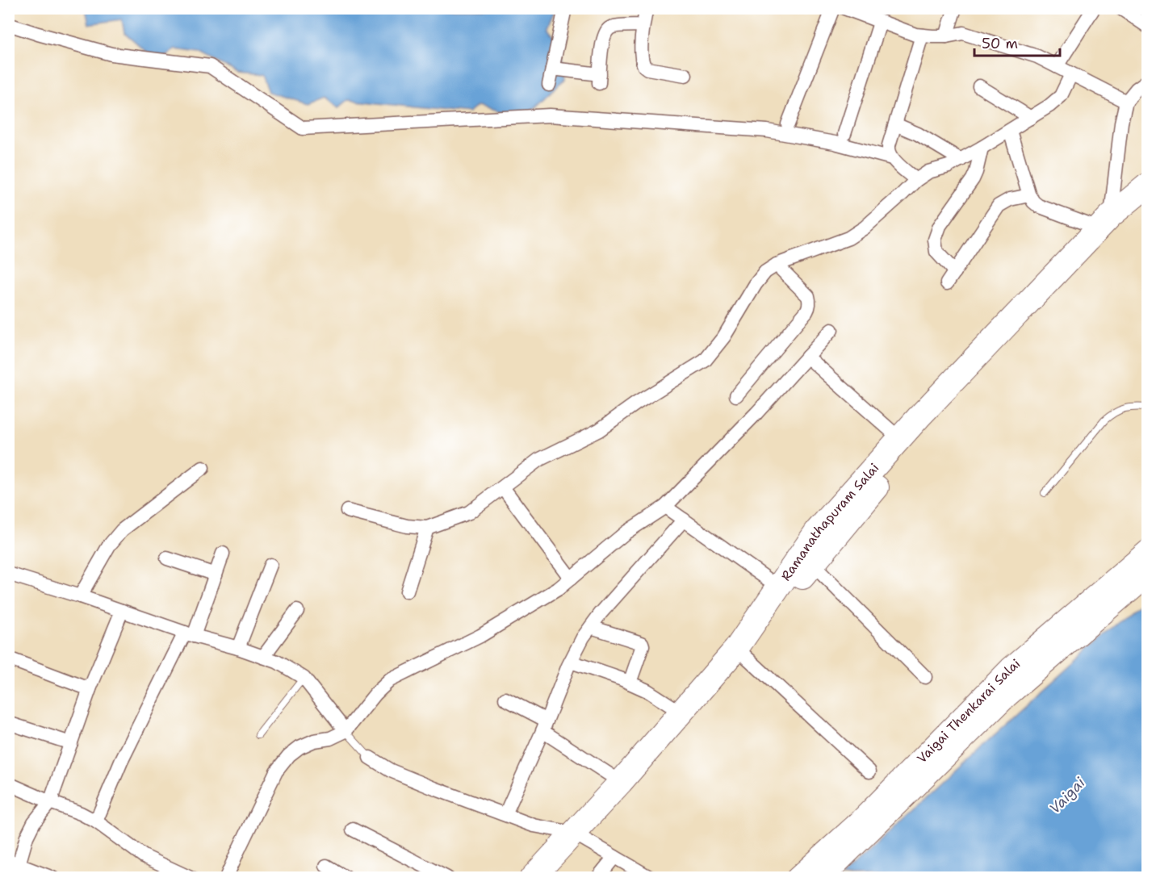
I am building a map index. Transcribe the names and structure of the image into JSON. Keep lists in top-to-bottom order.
{
  "streets": {
    "highway": ["Ramanathapuram Salai"],
    "main road": ["Vaigai Thenkarai Salai"]
  },
  "water": ["Vaigai"],
  "scale_bar": "50 m"
}
